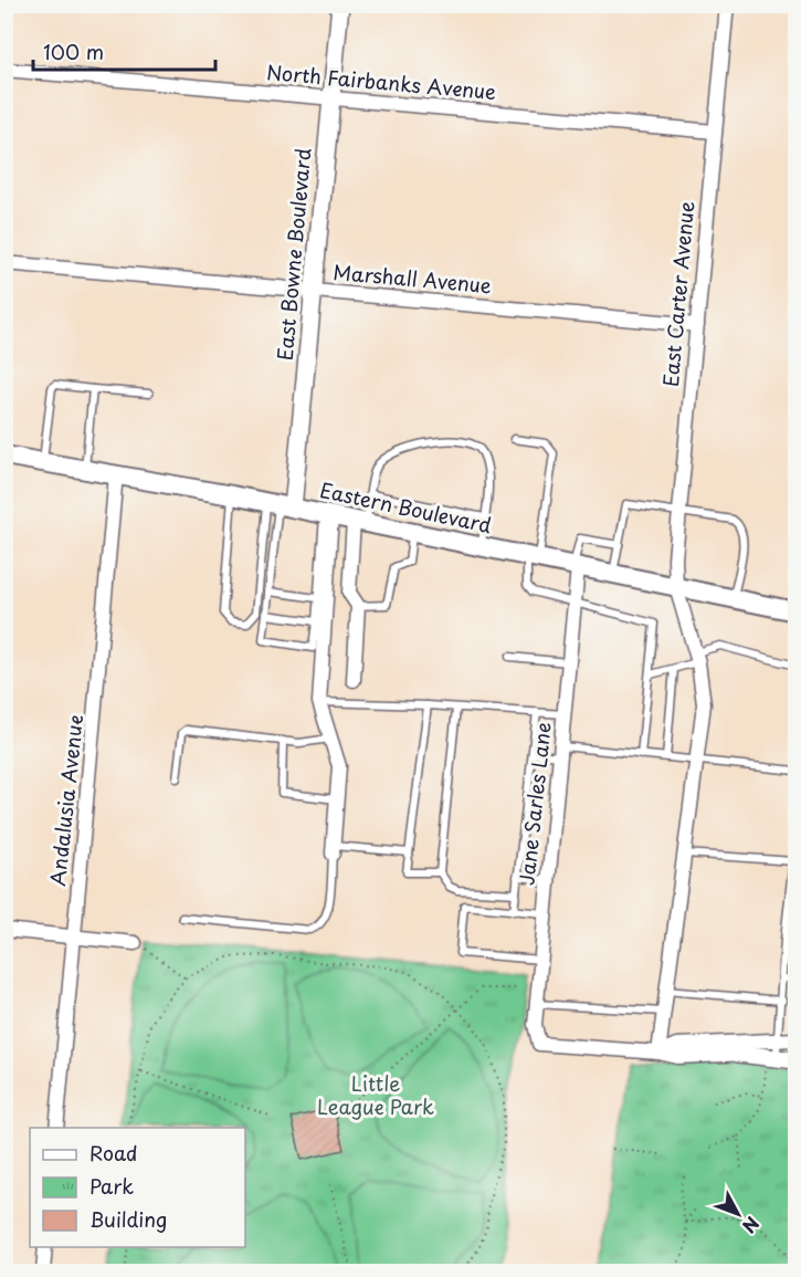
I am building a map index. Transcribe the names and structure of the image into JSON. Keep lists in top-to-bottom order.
{
  "streets": {
    "main road": ["Eastern Boulevard"],
    "street": [
      "North Fairbanks Avenue",
      "East Bowne Boulevard",
      "Marshall Avenue",
      "East Carter Avenue",
      "Andalusia Avenue",
      "Jane Sarles Lane"
    ]
  },
  "crossings": [
    ["North Fairbanks Avenue", "East Bowne Boulevard"],
    ["North Fairbanks Avenue", "East Carter Avenue"],
    ["East Bowne Boulevard", "Marshall Avenue"],
    ["East Bowne Boulevard", "Eastern Boulevard"],
    ["Marshall Avenue", "East Carter Avenue"],
    ["East Carter Avenue", "Eastern Boulevard"],
    ["East Carter Avenue", "Jane Sarles Lane"],
    ["Eastern Boulevard", "Andalusia Avenue"],
    ["Eastern Boulevard", "Jane Sarles Lane"]
  ],
  "parks": ["Little League Park"],
  "legend": ["Road", "Park", "Building"],
  "scale_bar": "100 m",
  "north": "bottom right"
}
